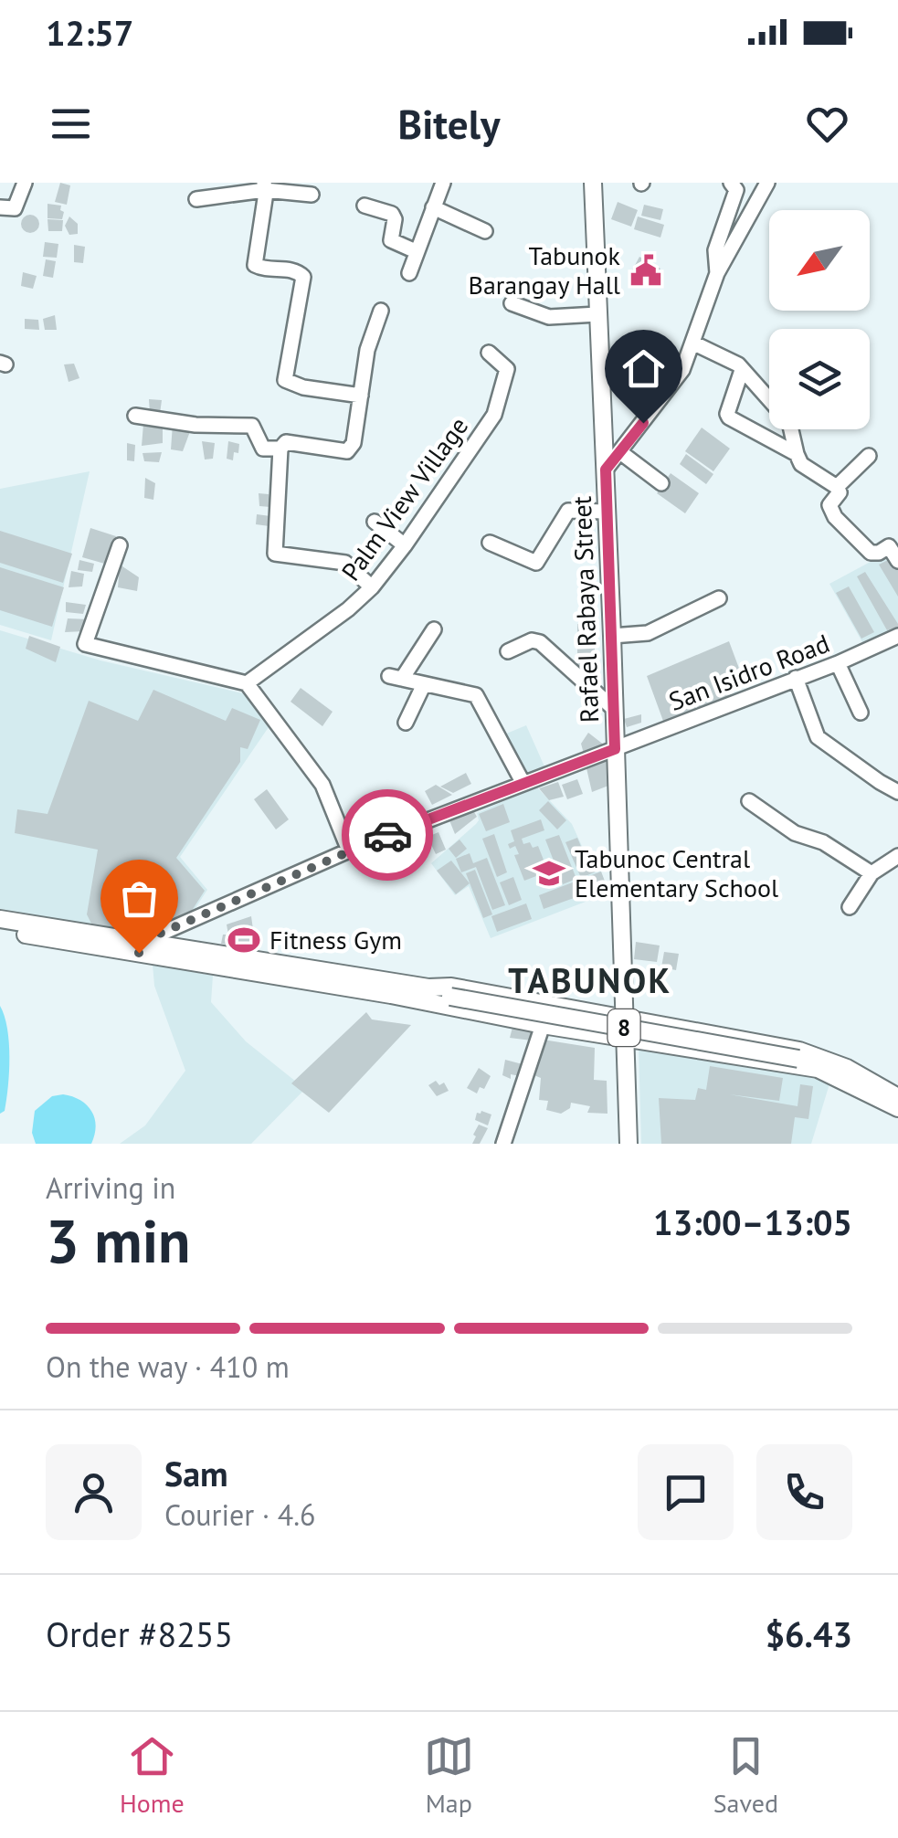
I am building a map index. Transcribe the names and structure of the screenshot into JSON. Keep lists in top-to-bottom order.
{
  "streets": {
    "main road": ["Rafael Rabaya Street", "8"],
    "street": ["Palm View Village", "San Isidro Road"]
  },
  "crossings": [
    ["Rafael Rabaya Street", "San Isidro Road"],
    ["San Isidro Road", "8"]
  ],
  "districts": ["TABUNOK"],
  "places": {
    "public building": ["Tabunok Barangay Hall"],
    "school or university": ["Tabunoc Central Elementary School"],
    "sports": ["Fitness Gym"]
  },
  "north": "bottom left",
  "page": {
    "status": "12:57",
    "header": "Bitely",
    "heading": ["3 min", "Arriving in", "13:00–13:05"],
    "panel": [
      "Sam",
      "Courier · 4.6",
      "Order #8255",
      "$6.43"
    ],
    "bar": "On the way · 410 m",
    "tabs": ["Home", "Map", "Saved"]
  }
}
